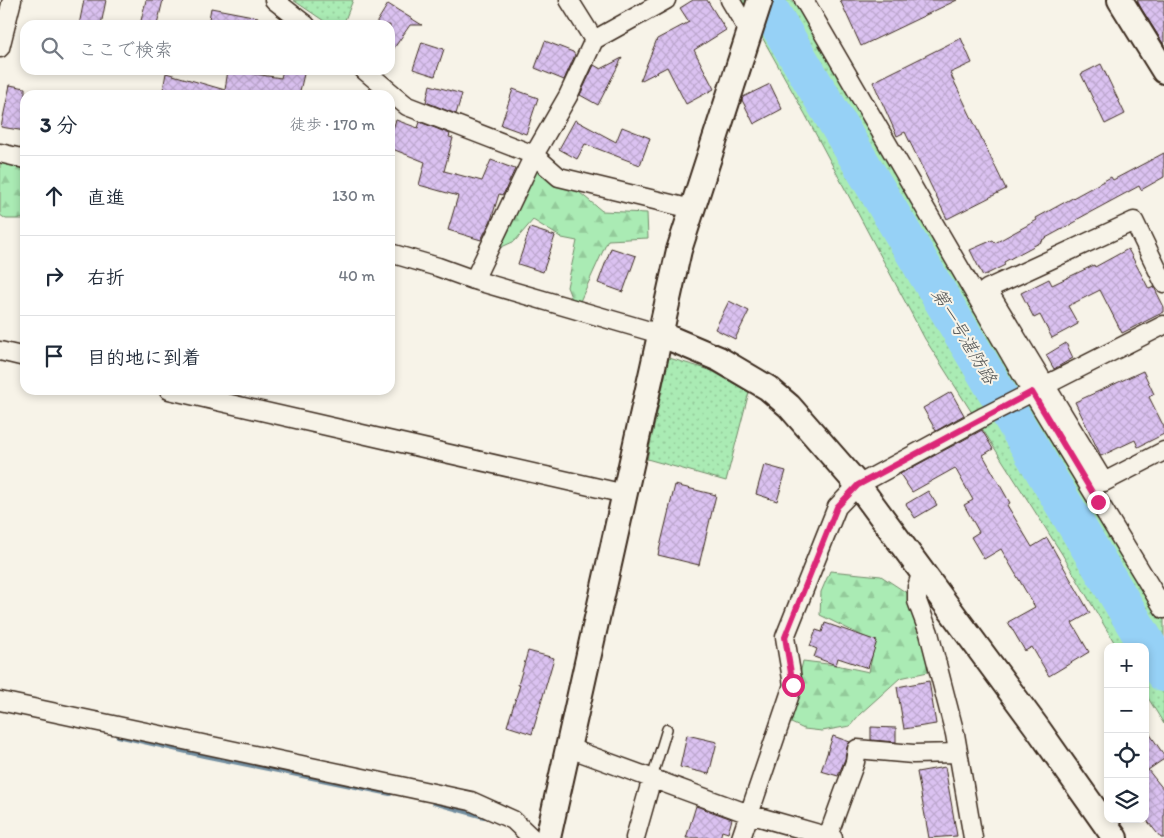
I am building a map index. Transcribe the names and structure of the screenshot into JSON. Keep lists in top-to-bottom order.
{
  "water": ["第一号湛防路"],
  "page": {
    "search": "ここで検索",
    "heading": ["3 分", "徒歩 · 170 m"],
    "list": [
      ["直進", "130 m"],
      ["右折", "40 m"],
      "目的地に到着"
    ],
    "map_buttons": ["+", "−"]
  }
}
